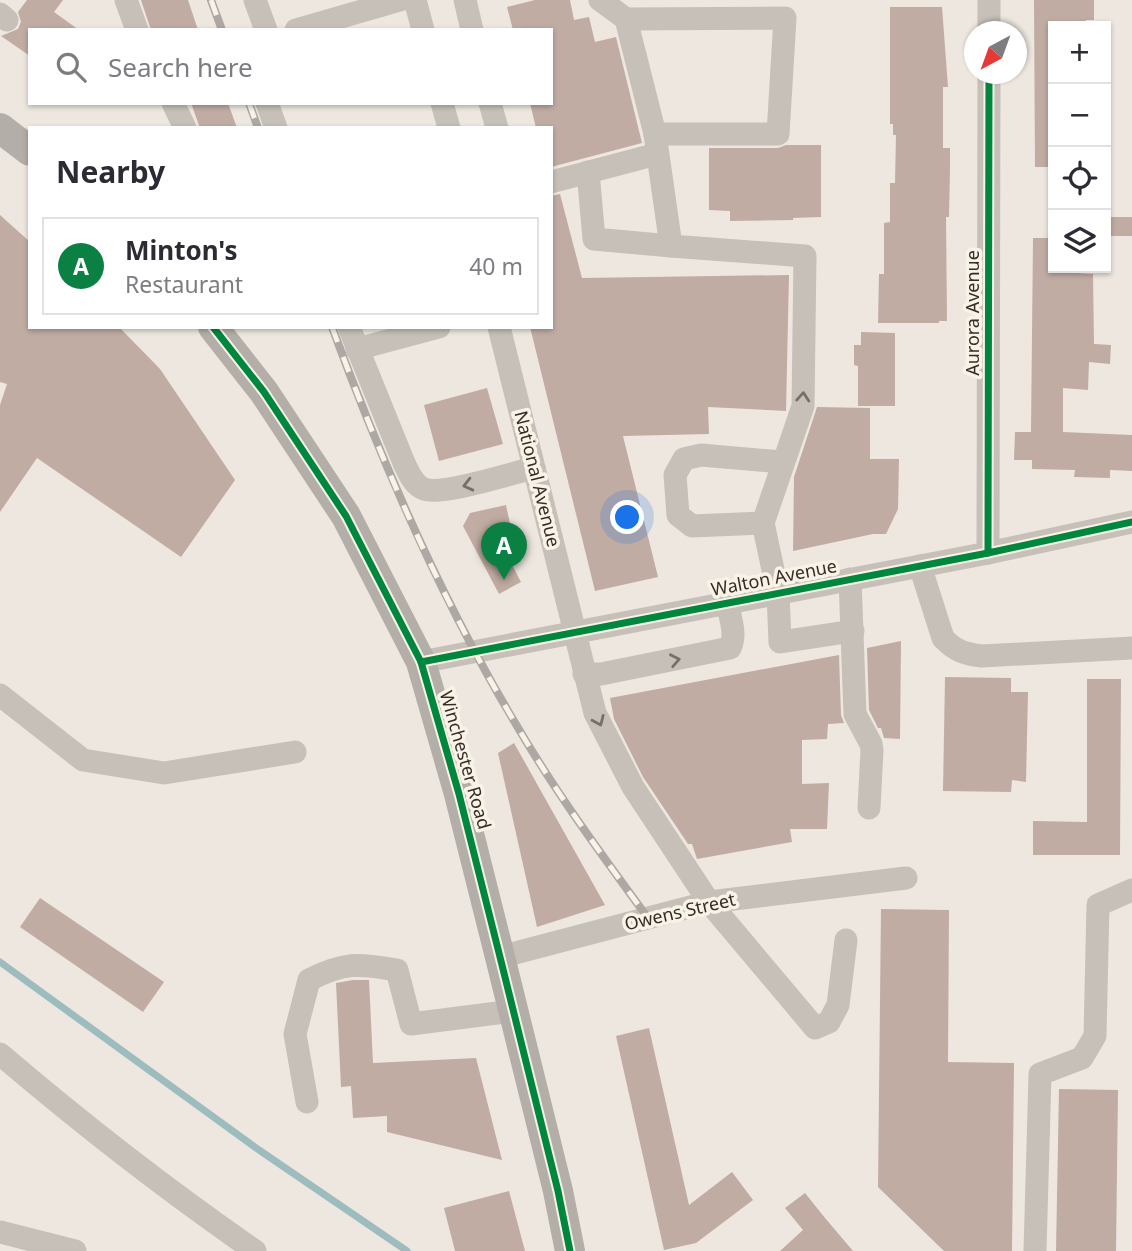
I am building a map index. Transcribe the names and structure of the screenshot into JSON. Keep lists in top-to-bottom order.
{
  "streets": {
    "main road": ["Winchester Road"],
    "street": [
      "Aurora Avenue",
      "National Avenue",
      "Walton Avenue",
      "Owens Street"
    ]
  },
  "crossings": [
    ["Aurora Avenue", "Walton Avenue"],
    ["National Avenue", "Walton Avenue"],
    ["National Avenue", "Owens Street"],
    ["Walton Avenue", "Winchester Road"],
    ["Winchester Road", "Owens Street"]
  ],
  "north": "bottom left",
  "page": {
    "map_buttons": ["+", "−"],
    "search": "Search here",
    "heading": "Nearby",
    "list": [
      {
        "mark": "A",
        "name": "Minton's",
        "note": "Restaurant",
        "value": "40 m"
      }
    ],
    "pins": "A"
  }
}
